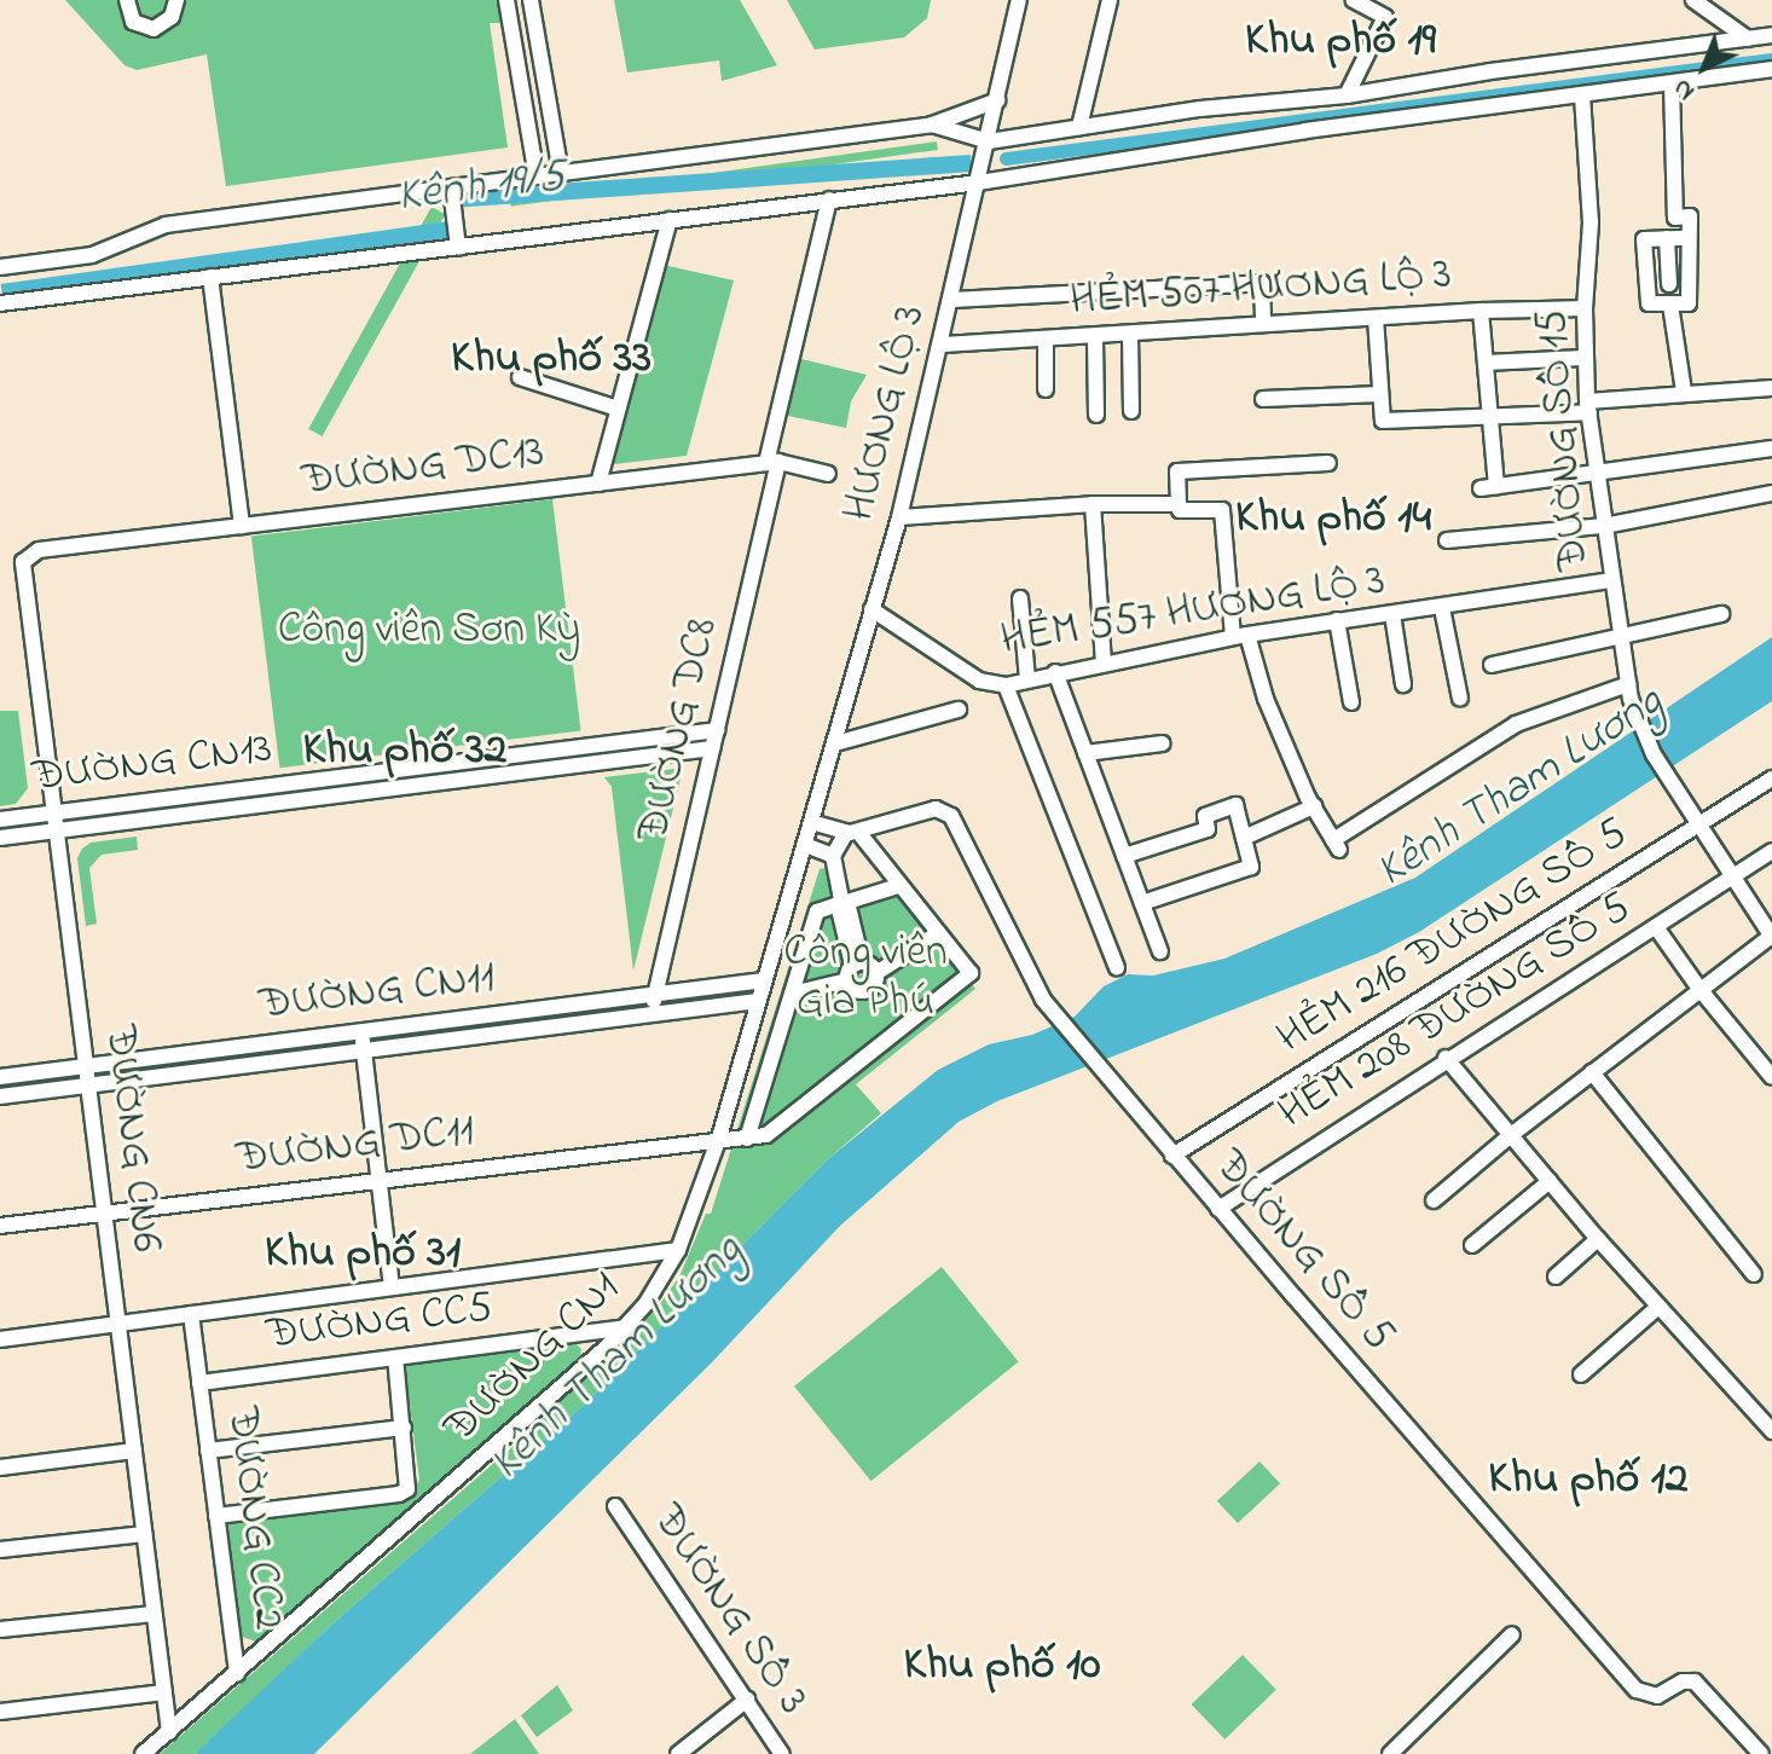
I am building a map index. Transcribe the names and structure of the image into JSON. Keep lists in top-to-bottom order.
{
  "streets": {
    "street": [
      "HẺM 507 HƯƠNG LỘ 3",
      "HƯƠNG LỘ 3",
      "ĐƯỜNG SỐ 15",
      "ĐƯỜNG DC13",
      "HẺM 557 HƯƠNG LỘ 3",
      "ĐƯỜNG DC8",
      "ĐƯỜNG CN13",
      "HẺM 216 ĐƯỜNG SỐ 5",
      "ĐƯỜNG CN11",
      "HẺM 208 ĐƯỜNG SỐ 5",
      "ĐƯỜNG CN6",
      "ĐƯỜNG DC11",
      "ĐƯỜNG SỐ 5",
      "ĐƯỜNG CC5",
      "ĐƯỜNG CN1",
      "ĐƯỜNG CC2",
      "ĐƯỜNG SỐ 3"
    ]
  },
  "crossings": [
    ["HẺM 507 HƯƠNG LỘ 3", "HƯƠNG LỘ 3"],
    ["HẺM 507 HƯƠNG LỘ 3", "ĐƯỜNG SỐ 15"],
    ["HƯƠNG LỘ 3", "HẺM 557 HƯƠNG LỘ 3"],
    ["HƯƠNG LỘ 3", "ĐƯỜNG CN1"],
    ["ĐƯỜNG SỐ 15", "HẺM 557 HƯƠNG LỘ 3"],
    ["ĐƯỜNG SỐ 15", "HẺM 216 ĐƯỜNG SỐ 5"],
    ["ĐƯỜNG DC13", "ĐƯỜNG DC8"],
    ["ĐƯỜNG DC13", "ĐƯỜNG CN6"],
    ["ĐƯỜNG DC8", "ĐƯỜNG CN13"],
    ["ĐƯỜNG DC8", "ĐƯỜNG CN11"],
    ["ĐƯỜNG CN13", "ĐƯỜNG CN6"],
    ["HẺM 216 ĐƯỜNG SỐ 5", "ĐƯỜNG SỐ 5"],
    ["ĐƯỜNG CN11", "ĐƯỜNG CN6"],
    ["ĐƯỜNG CN11", "ĐƯỜNG CN1"],
    ["HẺM 208 ĐƯỜNG SỐ 5", "ĐƯỜNG SỐ 5"],
    ["ĐƯỜNG CN6", "ĐƯỜNG DC11"],
    ["ĐƯỜNG CN6", "ĐƯỜNG CN1"],
    ["ĐƯỜNG DC11", "ĐƯỜNG CN1"],
    ["ĐƯỜNG CC5", "ĐƯỜNG CN1"],
    ["ĐƯỜNG CC5", "ĐƯỜNG CC2"],
    ["ĐƯỜNG CN1", "ĐƯỜNG CC2"]
  ],
  "districts": [
    "Khu phố 19",
    "Khu phố 33",
    "Khu phố 14",
    "Khu phố 32",
    "Khu phố 31",
    "Khu phố 12",
    "Khu phố 10"
  ],
  "water": ["Kênh 19/5", "Kênh Tham Lương"],
  "parks": ["Công viên Sơn Kỳ", "Công viên Gia Phú"],
  "north": "bottom left"
}
